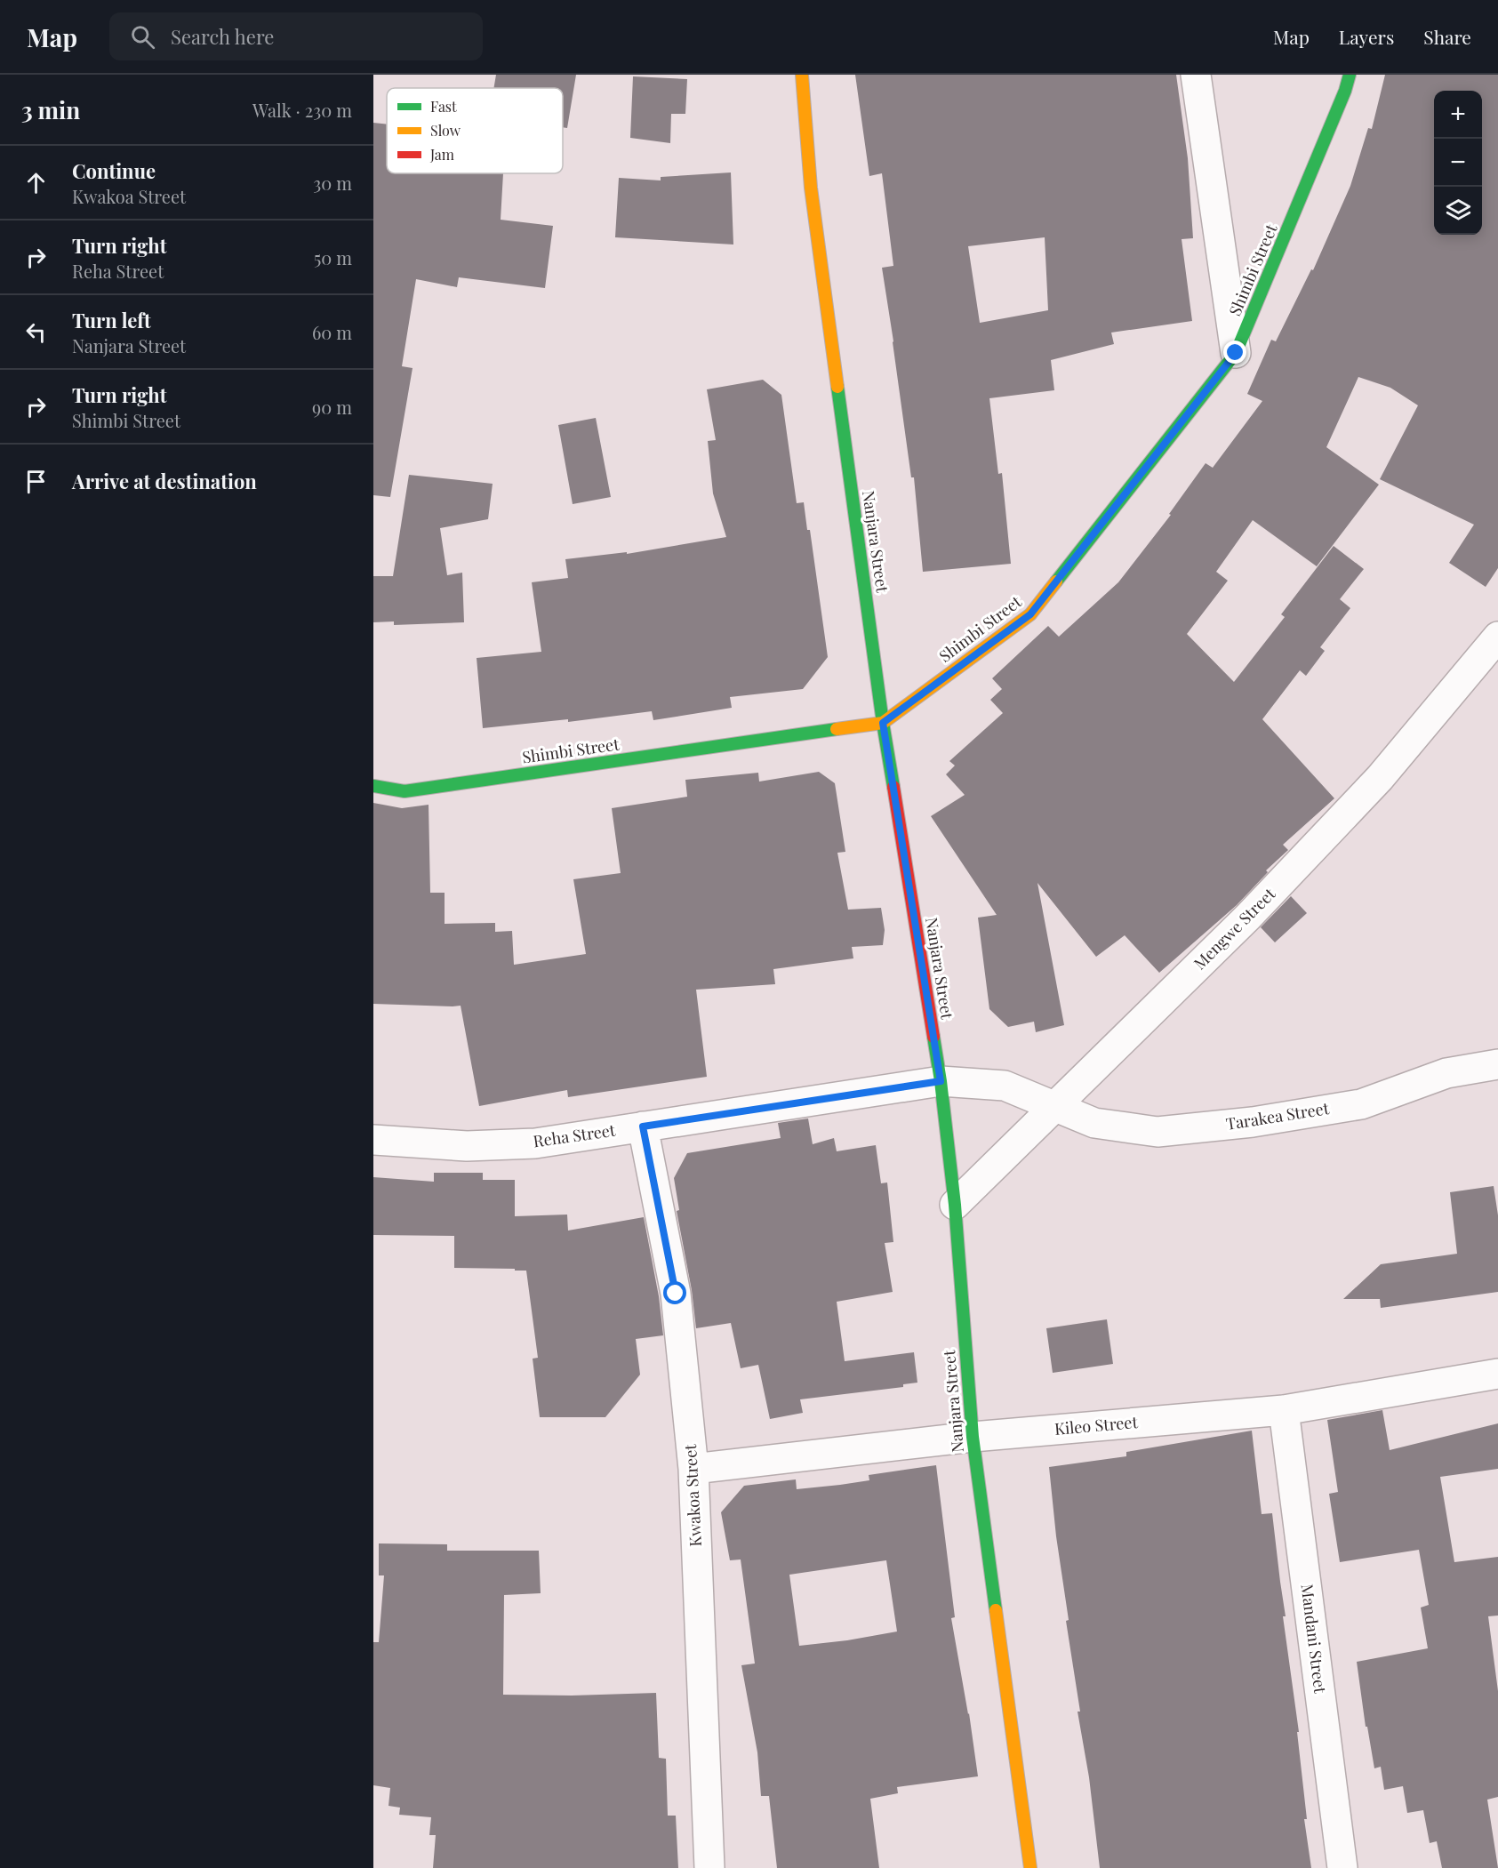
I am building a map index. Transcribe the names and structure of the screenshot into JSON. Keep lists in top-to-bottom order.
{
  "streets": {
    "street": [
      "Shimbi Street",
      "Nanjara Street",
      "Mengwe Street",
      "Tarakea Street",
      "Reha Street",
      "Kileo Street",
      "Kwakoa Street",
      "Mandani Street"
    ]
  },
  "crossings": [
    ["Shimbi Street", "Nanjara Street"],
    ["Nanjara Street", "Mengwe Street"],
    ["Nanjara Street", "Reha Street"],
    ["Nanjara Street", "Kileo Street"],
    ["Mengwe Street", "Tarakea Street"],
    ["Mengwe Street", "Reha Street"],
    ["Tarakea Street", "Reha Street"],
    ["Reha Street", "Kwakoa Street"],
    ["Kileo Street", "Kwakoa Street"],
    ["Kileo Street", "Mandani Street"]
  ],
  "legend": ["Fast", "Slow", "Jam"],
  "page": {
    "header": "Map",
    "search": "Search here",
    "nav": ["Map", "Layers", "Share"],
    "heading": ["3 min", "Walk · 230 m"],
    "map_buttons": ["+", "−"],
    "list": [
      ["Continue", "Kwakoa Street", "30 m"],
      ["Turn right", "Reha Street", "50 m"],
      ["Turn left", "Nanjara Street", "60 m"],
      ["Turn right", "Shimbi Street", "90 m"],
      "Arrive at destination"
    ]
  }
}
